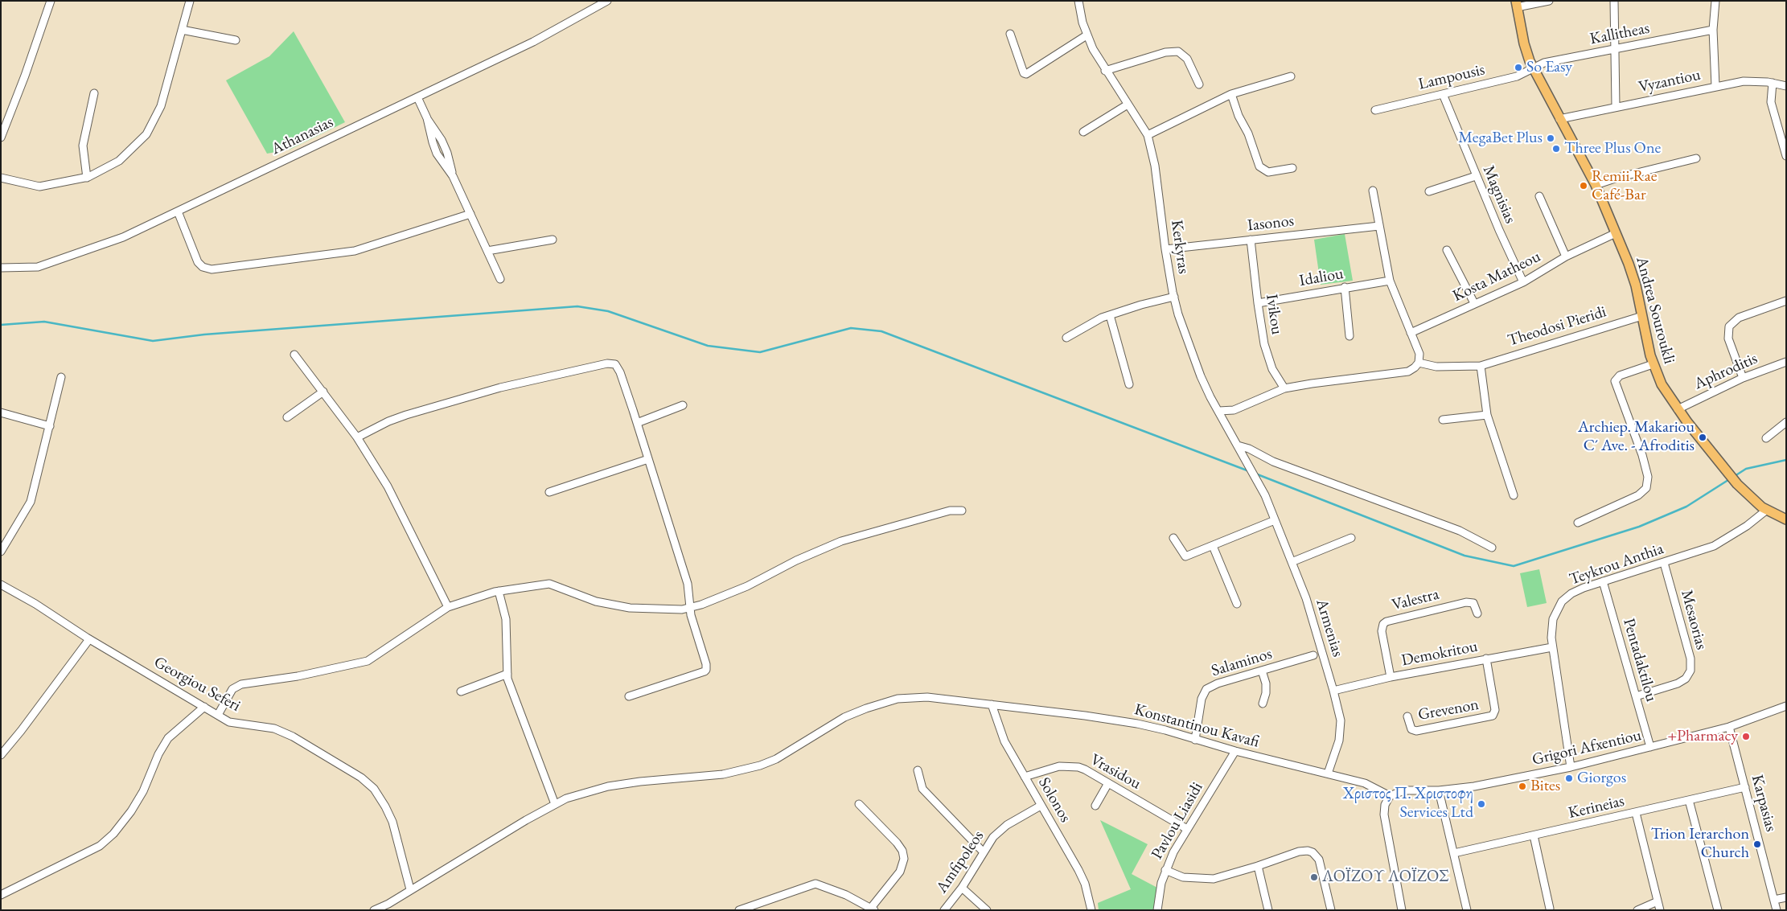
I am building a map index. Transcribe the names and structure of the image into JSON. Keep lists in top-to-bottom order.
{
  "streets": {
    "main road": ["Andrea Souroukli"],
    "street": [
      "Kallitheas",
      "Lampousis",
      "Vyzantiou",
      "Athanasias",
      "Magnisias",
      "Iasonos",
      "Kerkyras",
      "Kosta Matheou",
      "Idaliou",
      "Ivikou",
      "Theodosi Pieridi",
      "Aphroditis",
      "Teykrou Anthia",
      "Valestra",
      "Mesaorias",
      "Armenias",
      "Demokritou",
      "Pentadaktilou",
      "Salaminos",
      "Georgiou Seferi",
      "Grevenon",
      "Konstantinou Kavafi",
      "Grigori Afxentiou",
      "Vrasidou",
      "Solonos",
      "Karpasias",
      "Kerineias",
      "Pavlou Liasidi",
      "Amfipoleos"
    ]
  },
  "crossings": [
    ["Kallitheas", "Lampousis"],
    ["Kallitheas", "Andrea Souroukli"],
    ["Lampousis", "Magnisias"],
    ["Lampousis", "Andrea Souroukli"],
    ["Vyzantiou", "Andrea Souroukli"],
    ["Magnisias", "Kosta Matheou"],
    ["Iasonos", "Kerkyras"],
    ["Iasonos", "Ivikou"],
    ["Kerkyras", "Armenias"],
    ["Kosta Matheou", "Andrea Souroukli"],
    ["Idaliou", "Ivikou"],
    ["Andrea Souroukli", "Theodosi Pieridi"],
    ["Andrea Souroukli", "Aphroditis"],
    ["Andrea Souroukli", "Teykrou Anthia"],
    ["Teykrou Anthia", "Mesaorias"],
    ["Teykrou Anthia", "Demokritou"],
    ["Teykrou Anthia", "Pentadaktilou"],
    ["Teykrou Anthia", "Grigori Afxentiou"],
    ["Valestra", "Demokritou"],
    ["Mesaorias", "Pentadaktilou"],
    ["Armenias", "Demokritou"],
    ["Armenias", "Konstantinou Kavafi"],
    ["Demokritou", "Grevenon"],
    ["Pentadaktilou", "Grigori Afxentiou"],
    ["Salaminos", "Konstantinou Kavafi"],
    ["Georgiou Seferi", "Konstantinou Kavafi"],
    ["Konstantinou Kavafi", "Grigori Afxentiou"],
    ["Konstantinou Kavafi", "Solonos"],
    ["Konstantinou Kavafi", "Pavlou Liasidi"],
    ["Grigori Afxentiou", "Karpasias"],
    ["Vrasidou", "Solonos"],
    ["Vrasidou", "Pavlou Liasidi"],
    ["Solonos", "Amfipoleos"],
    ["Karpasias", "Kerineias"]
  ],
  "places": [
    "So Easy",
    "MegaBet Plus",
    "Three Plus One",
    "Remii Rae Café-Bar",
    "Archiep. Makariou C´ Ave. - Afroditis",
    "+Pharmacy",
    "Giorgos",
    "Bites",
    "Χριστος Π. Χριστοφη Services Ltd",
    "Trion Ierarchon Church",
    "ΛΟΪΖΟΥ ΛΟΪΖΟΣ"
  ]
}
